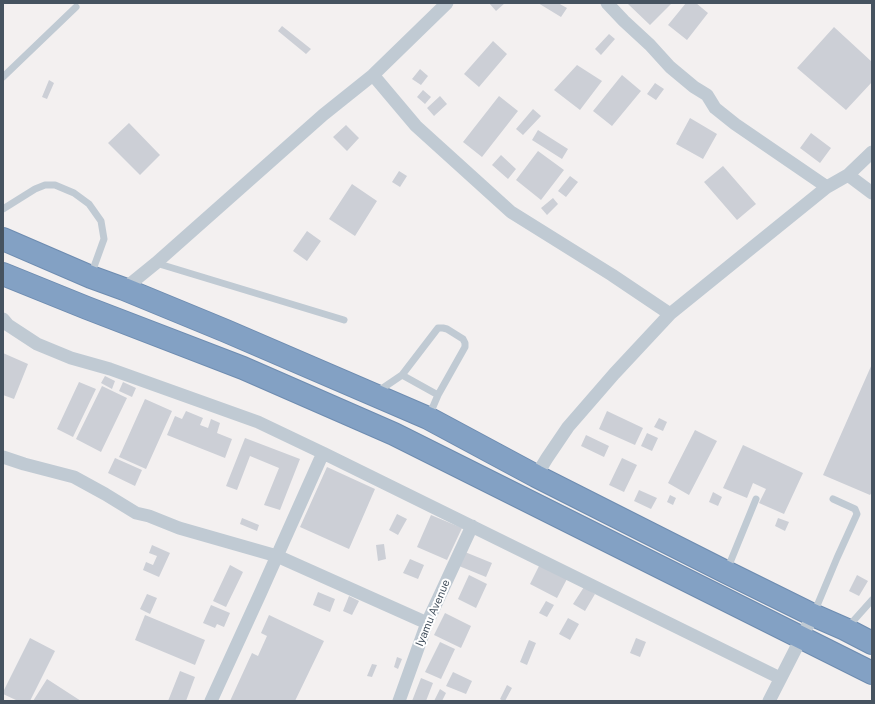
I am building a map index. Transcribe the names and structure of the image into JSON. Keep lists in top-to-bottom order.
{
  "streets": {
    "street": ["Iyamu Avenue"]
  }
}
